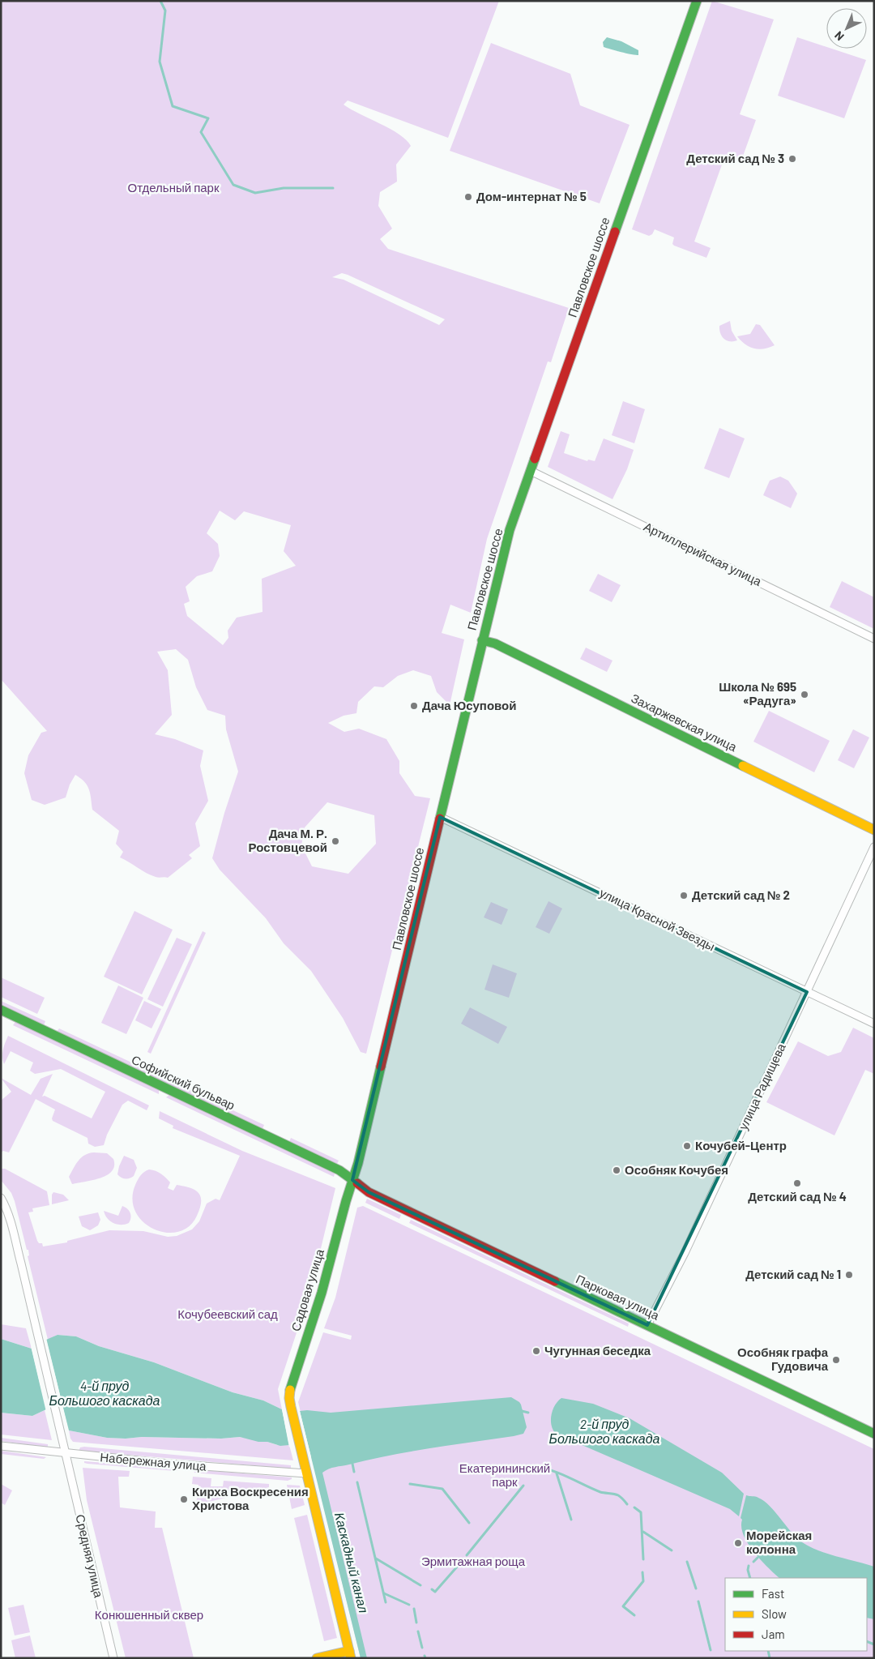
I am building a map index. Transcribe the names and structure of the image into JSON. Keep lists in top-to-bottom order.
{
  "streets": {
    "main road": [
      "Павловское шоссе",
      "Захаржевская улица",
      "Софийский бульвар",
      "Садовая улица",
      "Парковая улица"
    ],
    "street": [
      "Артиллерийская улица",
      "улица Красной Звезды",
      "улица Радищева",
      "Набережная улица",
      "Средняя улица"
    ]
  },
  "crossings": [
    ["Павловское шоссе", "Артиллерийская улица"],
    ["Павловское шоссе", "Захаржевская улица"],
    ["Павловское шоссе", "улица Красной Звезды"],
    ["Павловское шоссе", "Софийский бульвар"],
    ["Павловское шоссе", "Садовая улица"],
    ["Павловское шоссе", "Парковая улица"],
    ["улица Красной Звезды", "улица Радищева"],
    ["Софийский бульвар", "Садовая улица"],
    ["Софийский бульвар", "Парковая улица"],
    ["улица Радищева", "Парковая улица"],
    ["Садовая улица", "Парковая улица"],
    ["Садовая улица", "Набережная улица"],
    ["Набережная улица", "Средняя улица"]
  ],
  "water": ["4-й пруд Большого каскада", "2-й пруд Большого каскада", "Каскадный канал"],
  "parks": [
    "Отдельный парк",
    "Кочубеевский сад",
    "Екатерининский парк",
    "Эрмитажная роща",
    "Конюшенный сквер"
  ],
  "places": [
    "Детский сад № 3",
    "Дом-интернат № 5",
    "Школа № 695 «Радуга»",
    "Дача Юсуповой",
    "Дача М. Р. Ростовцевой",
    "Детский сад № 2",
    "Кочубей-Центр",
    "Особняк Кочубея",
    "Детский сад № 4",
    "Детский сад № 1",
    "Чугунная беседка",
    "Особняк графа Гудовича",
    "Кирха Воскресения Христова",
    "Морейская колонна"
  ],
  "legend": ["Fast", "Slow", "Jam"],
  "north": "bottom left"
}
